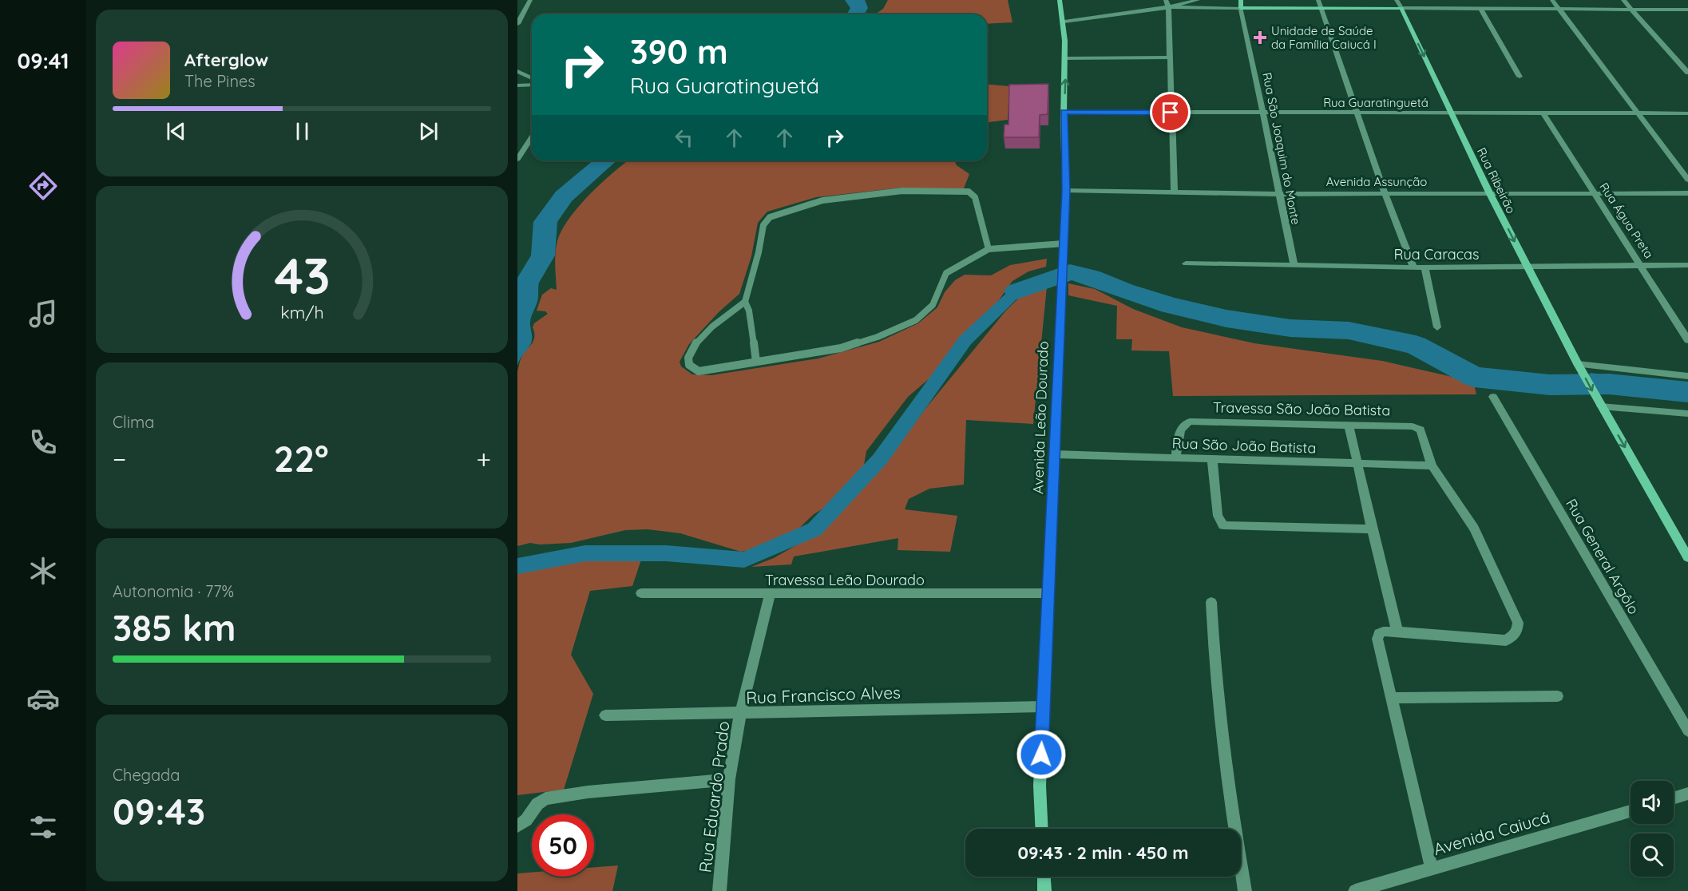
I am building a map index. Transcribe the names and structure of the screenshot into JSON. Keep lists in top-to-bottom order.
{
  "streets": {
    "main road": ["Rua Ribeirão", "Avenida Leão Dourado"],
    "street": [
      "Rua Guaratinguetá",
      "Rua São Joaquim do Monte",
      "Avenida Assunção",
      "Rua Água Preta",
      "Rua Caracas",
      "Travessa São João Batista",
      "Rua São João Batista",
      "Rua General Argôlo",
      "Travessa Leão Dourado",
      "Rua Francisco Alves",
      "Rua Eduardo Prado",
      "Avenida Caiucá"
    ]
  },
  "crossings": [
    ["Rua Guaratinguetá", "Rua São Joaquim do Monte"],
    ["Rua Guaratinguetá", "Rua Ribeirão"],
    ["Rua Guaratinguetá", "Rua Água Preta"],
    ["Rua Guaratinguetá", "Avenida Leão Dourado"],
    ["Rua São Joaquim do Monte", "Avenida Assunção"],
    ["Rua São Joaquim do Monte", "Rua Caracas"],
    ["Rua Ribeirão", "Avenida Assunção"],
    ["Rua Ribeirão", "Rua Caracas"],
    ["Avenida Assunção", "Rua Água Preta"],
    ["Avenida Assunção", "Avenida Leão Dourado"],
    ["Rua Água Preta", "Rua Caracas"],
    ["Travessa São João Batista", "Rua São João Batista"],
    ["Avenida Leão Dourado", "Rua São João Batista"],
    ["Avenida Leão Dourado", "Travessa Leão Dourado"],
    ["Avenida Leão Dourado", "Rua Francisco Alves"],
    ["Travessa Leão Dourado", "Rua Eduardo Prado"],
    ["Rua Francisco Alves", "Rua Eduardo Prado"]
  ],
  "places": {
    "health": ["Unidade de Saúde da Família Caiucá I"]
  },
  "page": {
    "tabs": "09:41",
    "turn": ["390 m", "Rua Guaratinguetá"],
    "song": ["Afterglow", "The Pines"],
    "tile": [
      "Clima",
      ["Autonomia · 77%", "385 km"],
      ["Chegada", "09:43"]
    ],
    "heat": ["−", "22°", "+"],
    "limit": "50",
    "trip": "09:43 · 2 min · 450 m",
    "gauge": ["43", "km/h"]
  }
}
